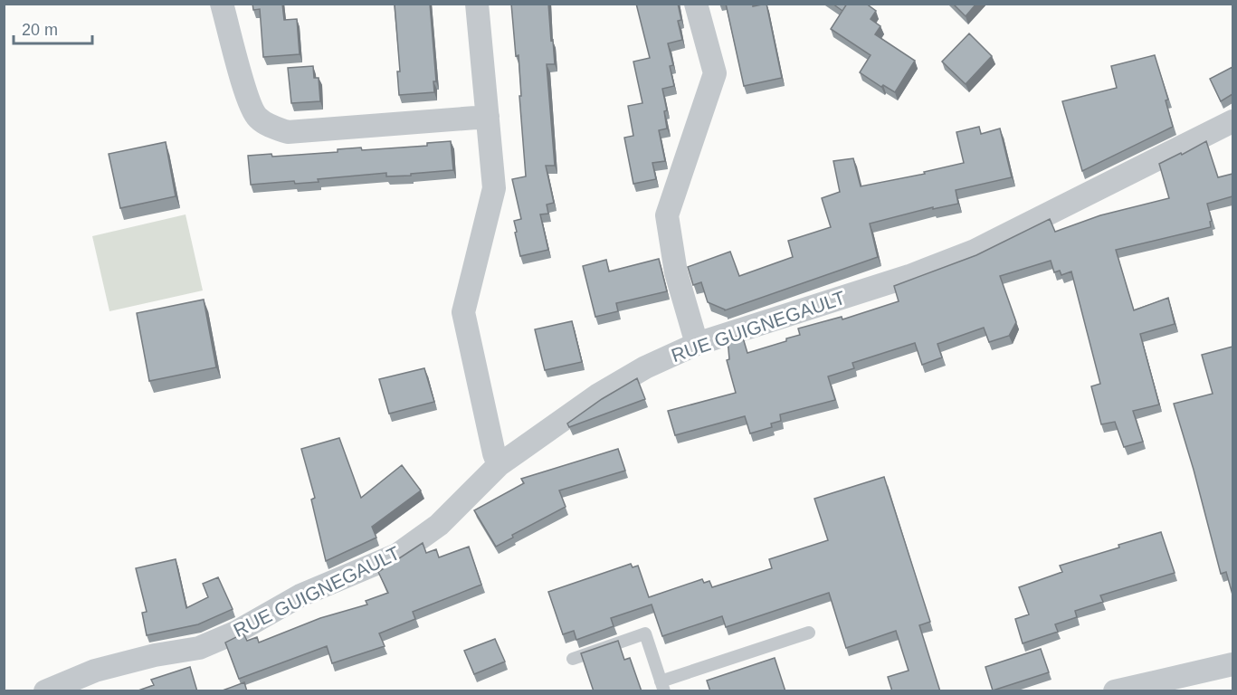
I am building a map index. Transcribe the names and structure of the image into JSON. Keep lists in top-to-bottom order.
{
  "streets": {
    "street": ["RUE GUIGNEGAULT"]
  },
  "scale_bar": "20 m"
}
